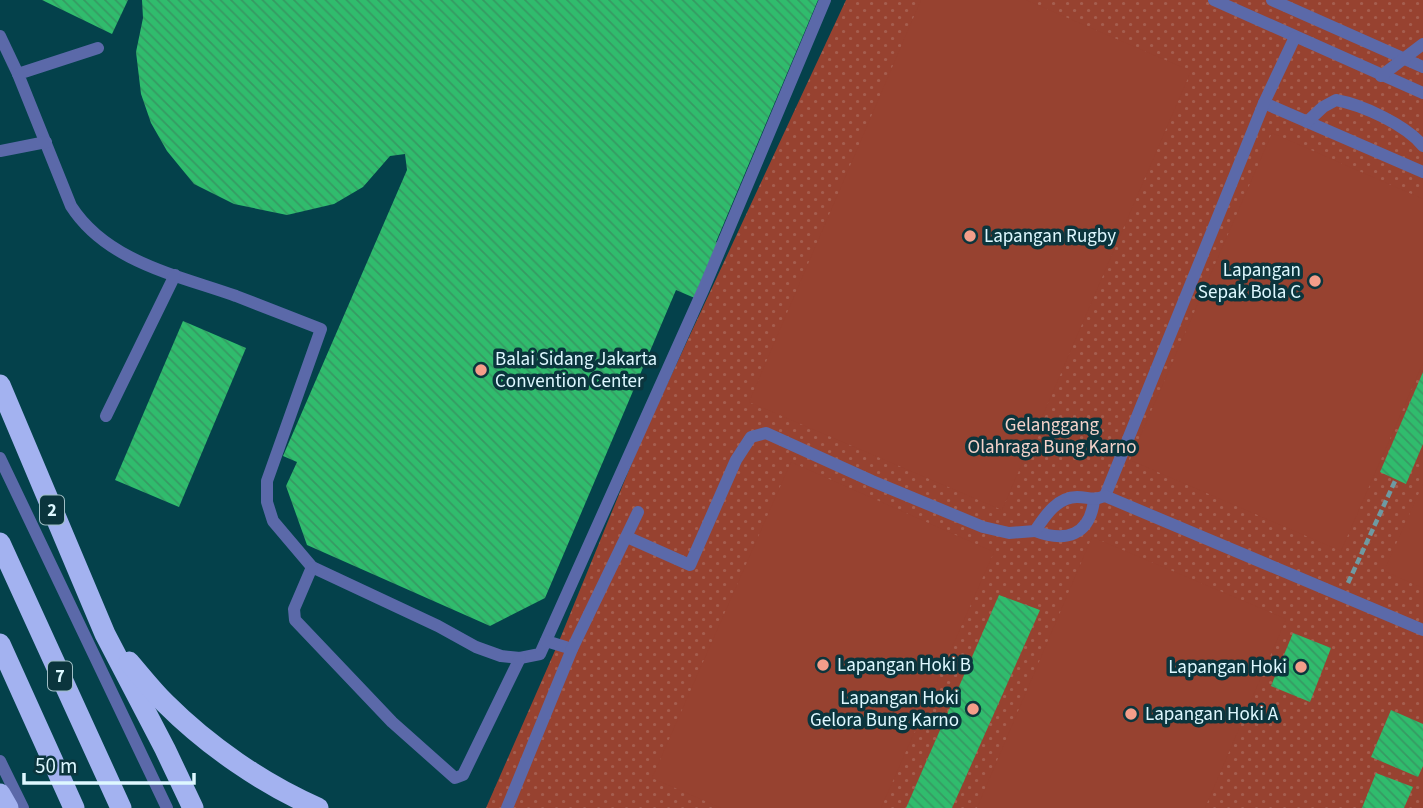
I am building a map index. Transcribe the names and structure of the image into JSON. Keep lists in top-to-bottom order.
{
  "streets": {
    "highway": ["2", "7"]
  },
  "parks": ["Gelanggang Olahraga Bung Karno"],
  "places": [
    "Lapangan Rugby",
    "Lapangan Sepak Bola C",
    "Balai Sidang Jakarta Convention Center",
    "Lapangan Hoki B",
    "Lapangan Hoki",
    "Lapangan Hoki Gelora Bung Karno",
    "Lapangan Hoki A"
  ],
  "scale_bar": "50 m"
}
